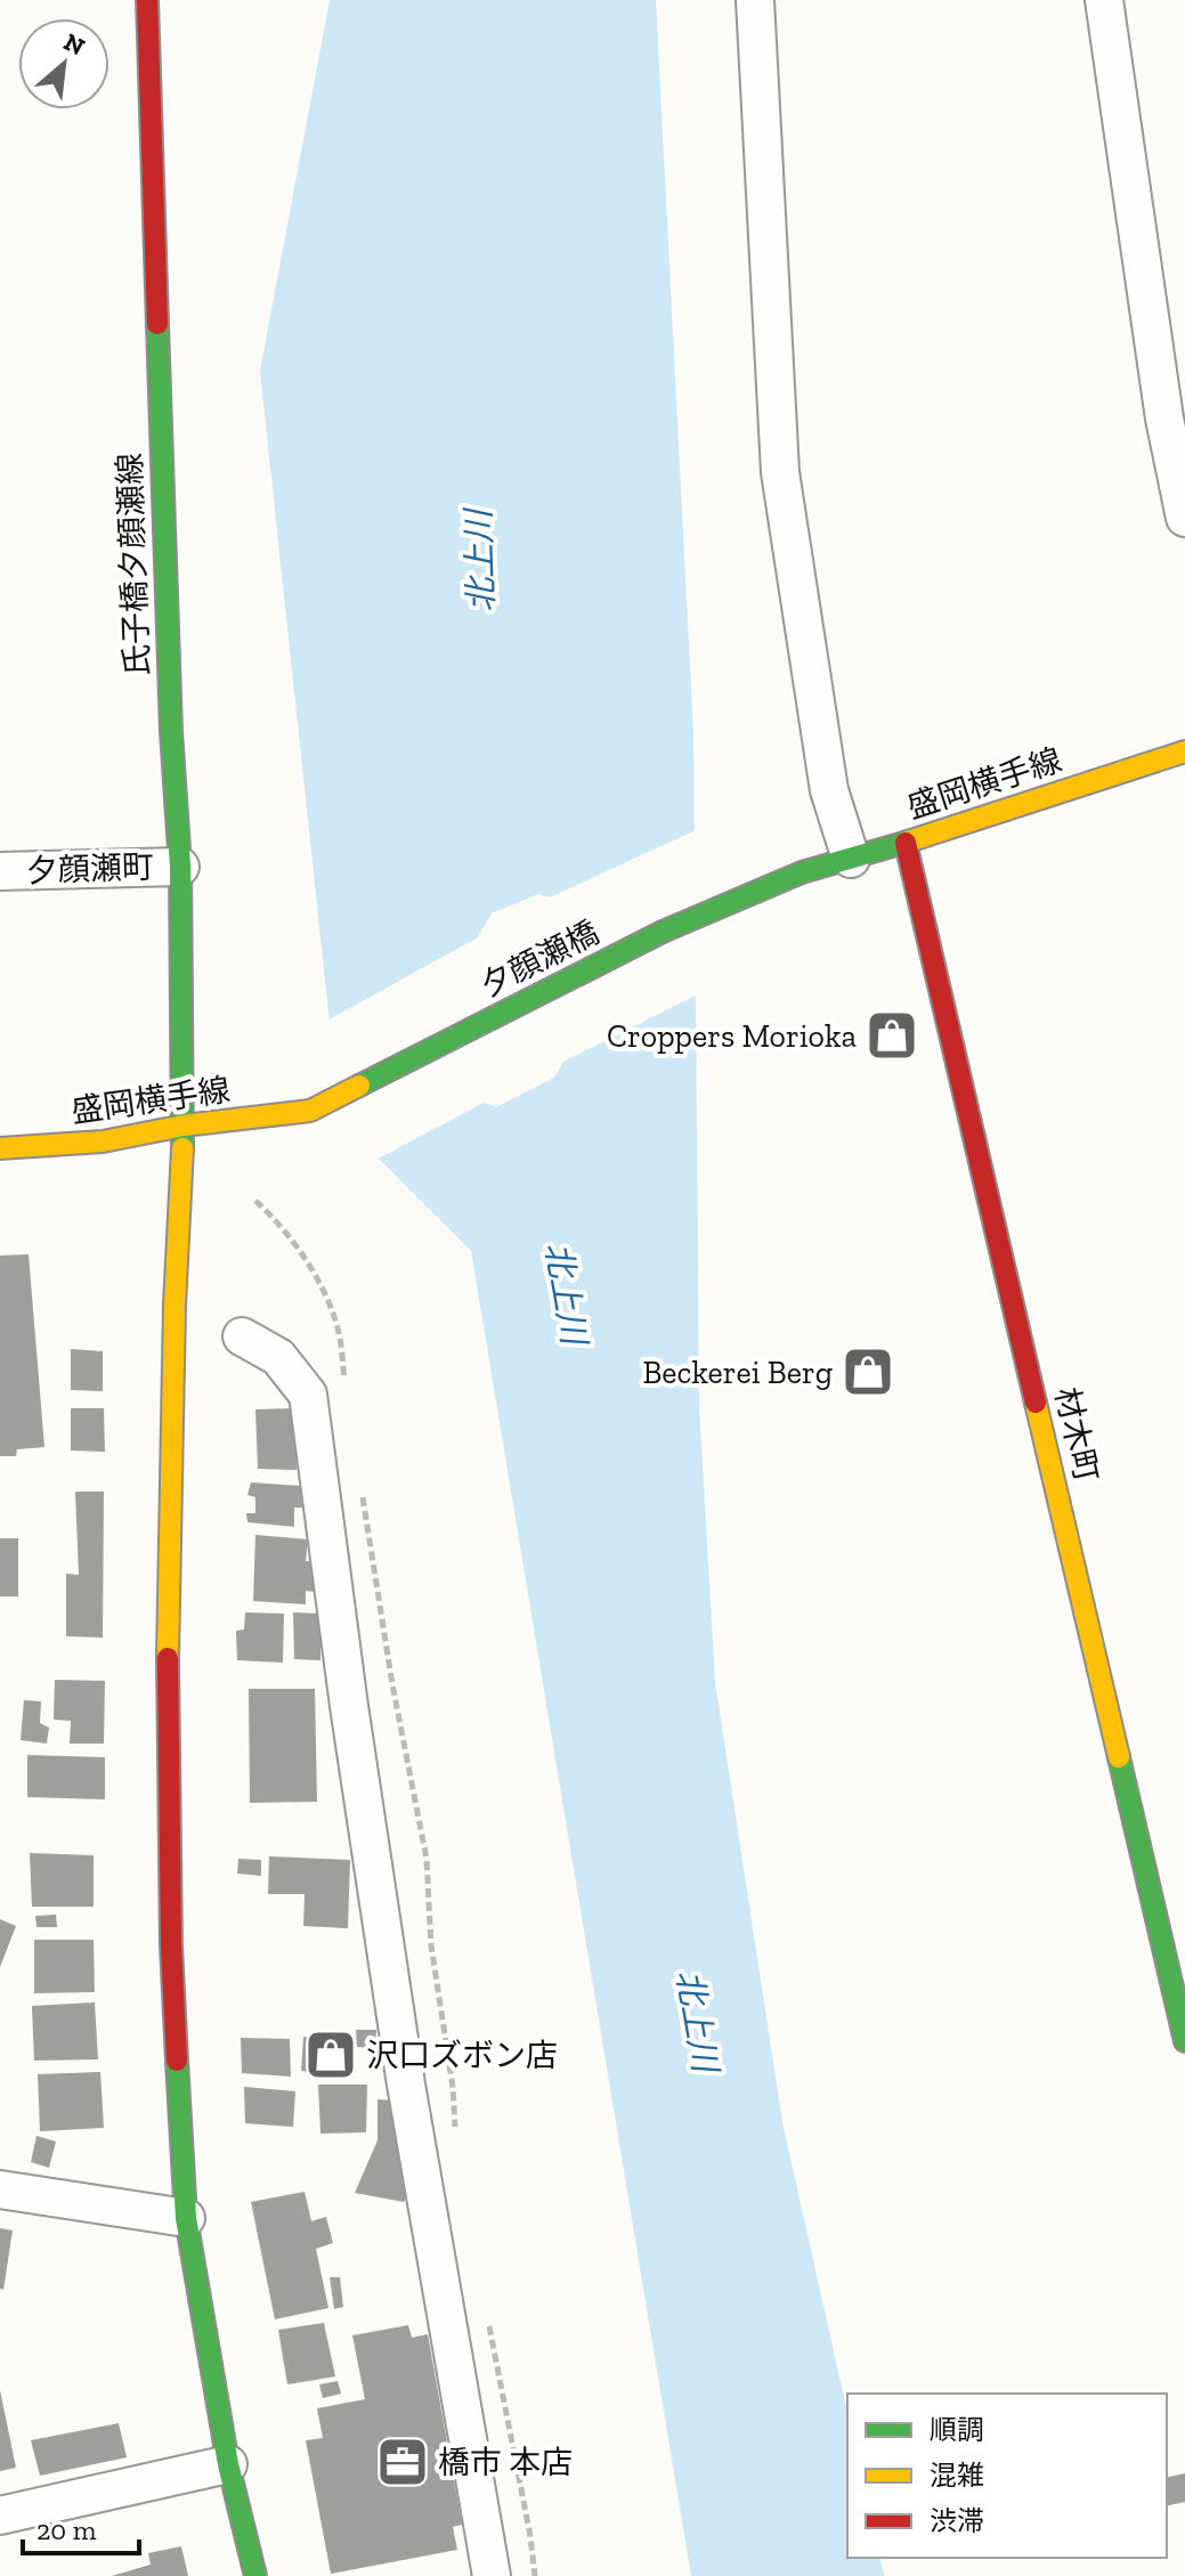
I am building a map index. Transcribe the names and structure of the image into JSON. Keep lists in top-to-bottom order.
{
  "streets": {
    "street": [
      "氏子橋夕顔瀬線",
      "盛岡横手線",
      "夕顔瀬町",
      "夕顔瀬橋",
      "材木町"
    ]
  },
  "crossings": [
    ["氏子橋夕顔瀬線", "盛岡横手線"],
    ["氏子橋夕顔瀬線", "夕顔瀬町"],
    ["盛岡横手線", "夕顔瀬橋"],
    ["盛岡横手線", "材木町"]
  ],
  "water": ["北上川"],
  "places": {
    "shop": ["Croppers Morioka", "Beckerei Berg", "沢口ズボン店"],
    "office": ["橋市 本店"]
  },
  "legend": ["順調", "混雑", "渋滞"],
  "scale_bar": "20 m",
  "north": "top right"
}
